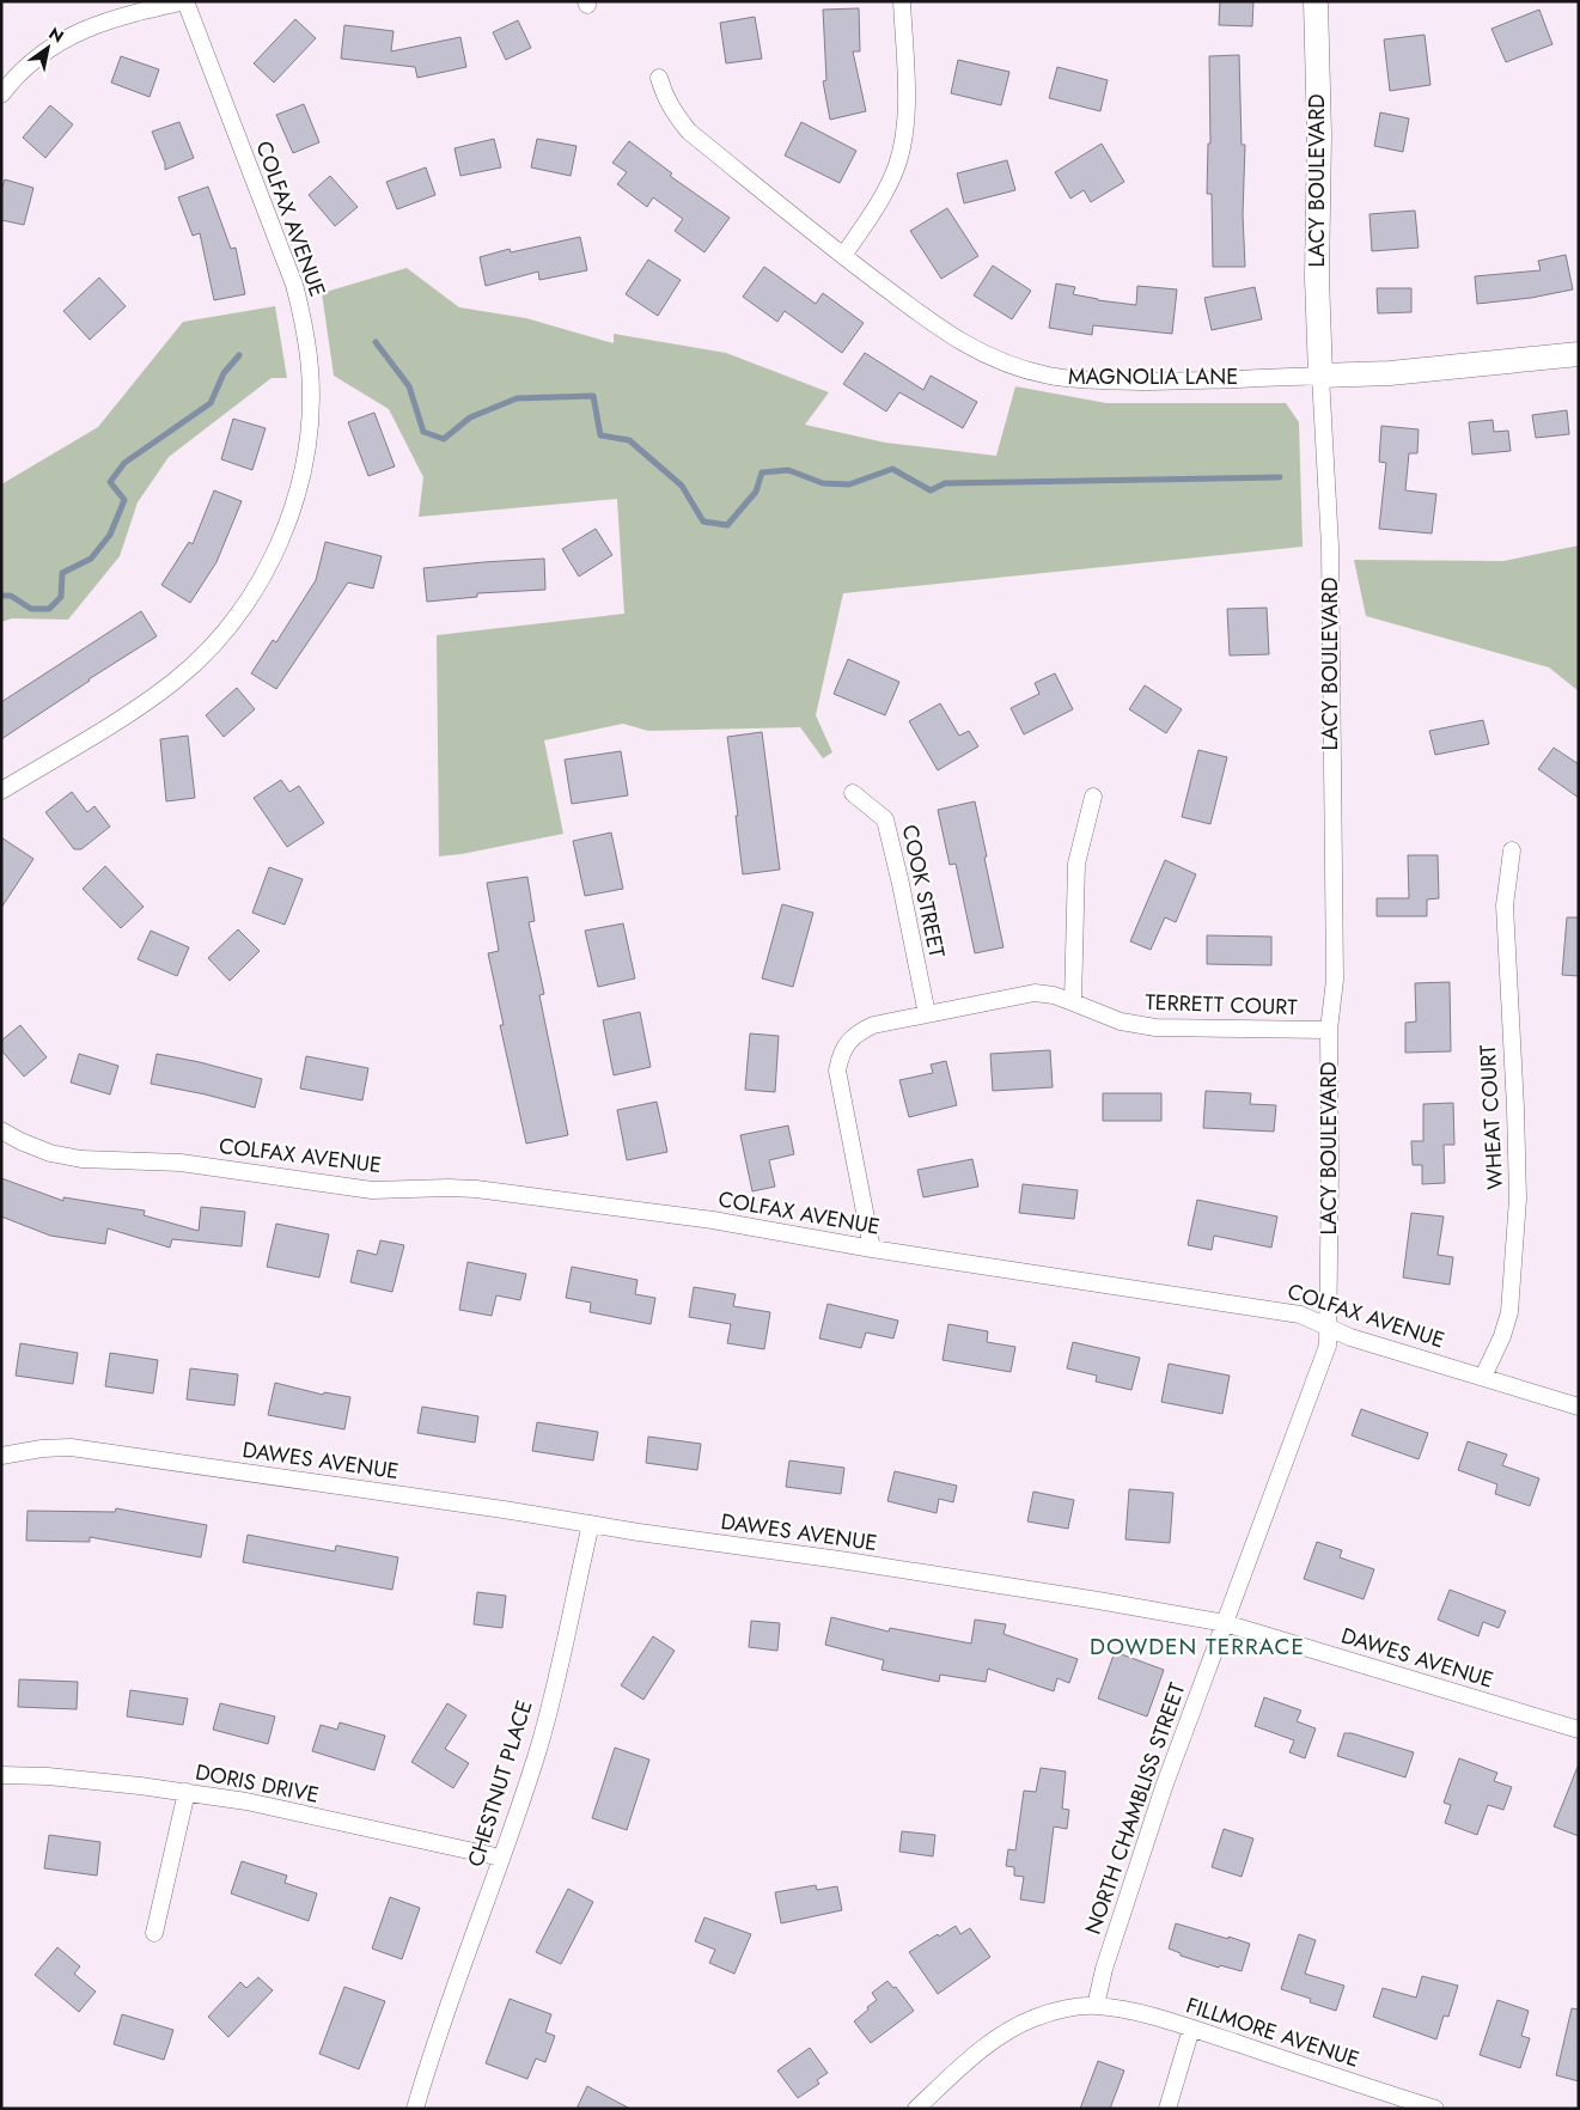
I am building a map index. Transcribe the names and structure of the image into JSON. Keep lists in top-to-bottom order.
{
  "streets": {
    "street": [
      "LACY BOULEVARD",
      "COLFAX AVENUE",
      "MAGNOLIA LANE",
      "COOK STREET",
      "TERRETT COURT",
      "WHEAT COURT",
      "DAWES AVENUE",
      "DORIS DRIVE",
      "CHESTNUT PLACE",
      "NORTH CHAMBLISS STREET",
      "FILLMORE AVENUE"
    ]
  },
  "crossings": [
    ["LACY BOULEVARD", "COLFAX AVENUE"],
    ["LACY BOULEVARD", "MAGNOLIA LANE"],
    ["LACY BOULEVARD", "TERRETT COURT"],
    ["LACY BOULEVARD", "NORTH CHAMBLISS STREET"],
    ["COLFAX AVENUE", "TERRETT COURT"],
    ["COLFAX AVENUE", "WHEAT COURT"],
    ["COLFAX AVENUE", "NORTH CHAMBLISS STREET"],
    ["COOK STREET", "TERRETT COURT"],
    ["DAWES AVENUE", "CHESTNUT PLACE"],
    ["DAWES AVENUE", "NORTH CHAMBLISS STREET"],
    ["DORIS DRIVE", "CHESTNUT PLACE"],
    ["NORTH CHAMBLISS STREET", "FILLMORE AVENUE"]
  ],
  "districts": ["DOWDEN TERRACE"],
  "north": "top right"
}
